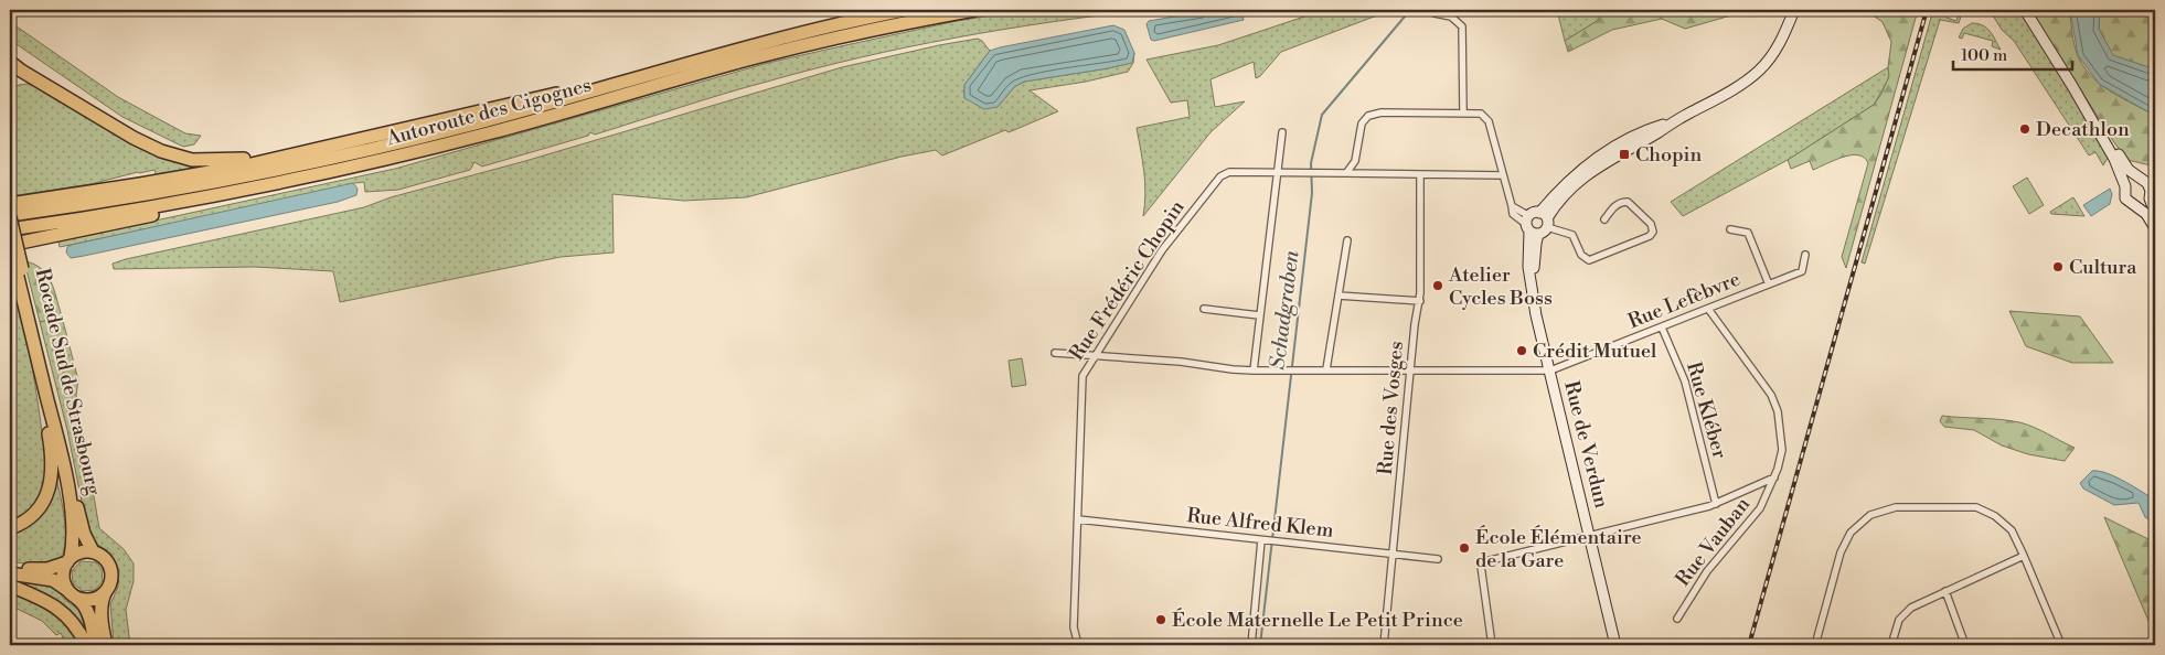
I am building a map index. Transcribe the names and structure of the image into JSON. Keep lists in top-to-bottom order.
{
  "streets": {
    "highway": ["Autoroute des Cigognes", "Rocade Sud de Strasbourg"],
    "main road": ["Rue de Verdun"],
    "street": [
      "Rue Frédéric Chopin",
      "Rue Lefèbvre",
      "Rue des Vosges",
      "Rue Kléber",
      "Rue Alfred Klem",
      "Rue Vauban"
    ]
  },
  "crossings": [
    ["Autoroute des Cigognes", "Rocade Sud de Strasbourg"],
    ["Rue Frédéric Chopin", "Rue des Vosges"],
    ["Rue Frédéric Chopin", "Rue Alfred Klem"],
    ["Rue Lefèbvre", "Rue Kléber"],
    ["Rue Lefèbvre", "Rue de Verdun"],
    ["Rue Lefèbvre", "Rue Vauban"],
    ["Rue des Vosges", "Rue Alfred Klem"]
  ],
  "water": ["Schadgraben"],
  "places": {
    "other": [
      "Decathlon",
      "Cultura",
      "Atelier Cycles Boss",
      "Crédit Mutuel",
      "École Élémentaire de la Gare",
      "École Maternelle Le Petit Prince"
    ],
    "transit": ["Chopin"]
  },
  "scale_bar": "100 m"
}
